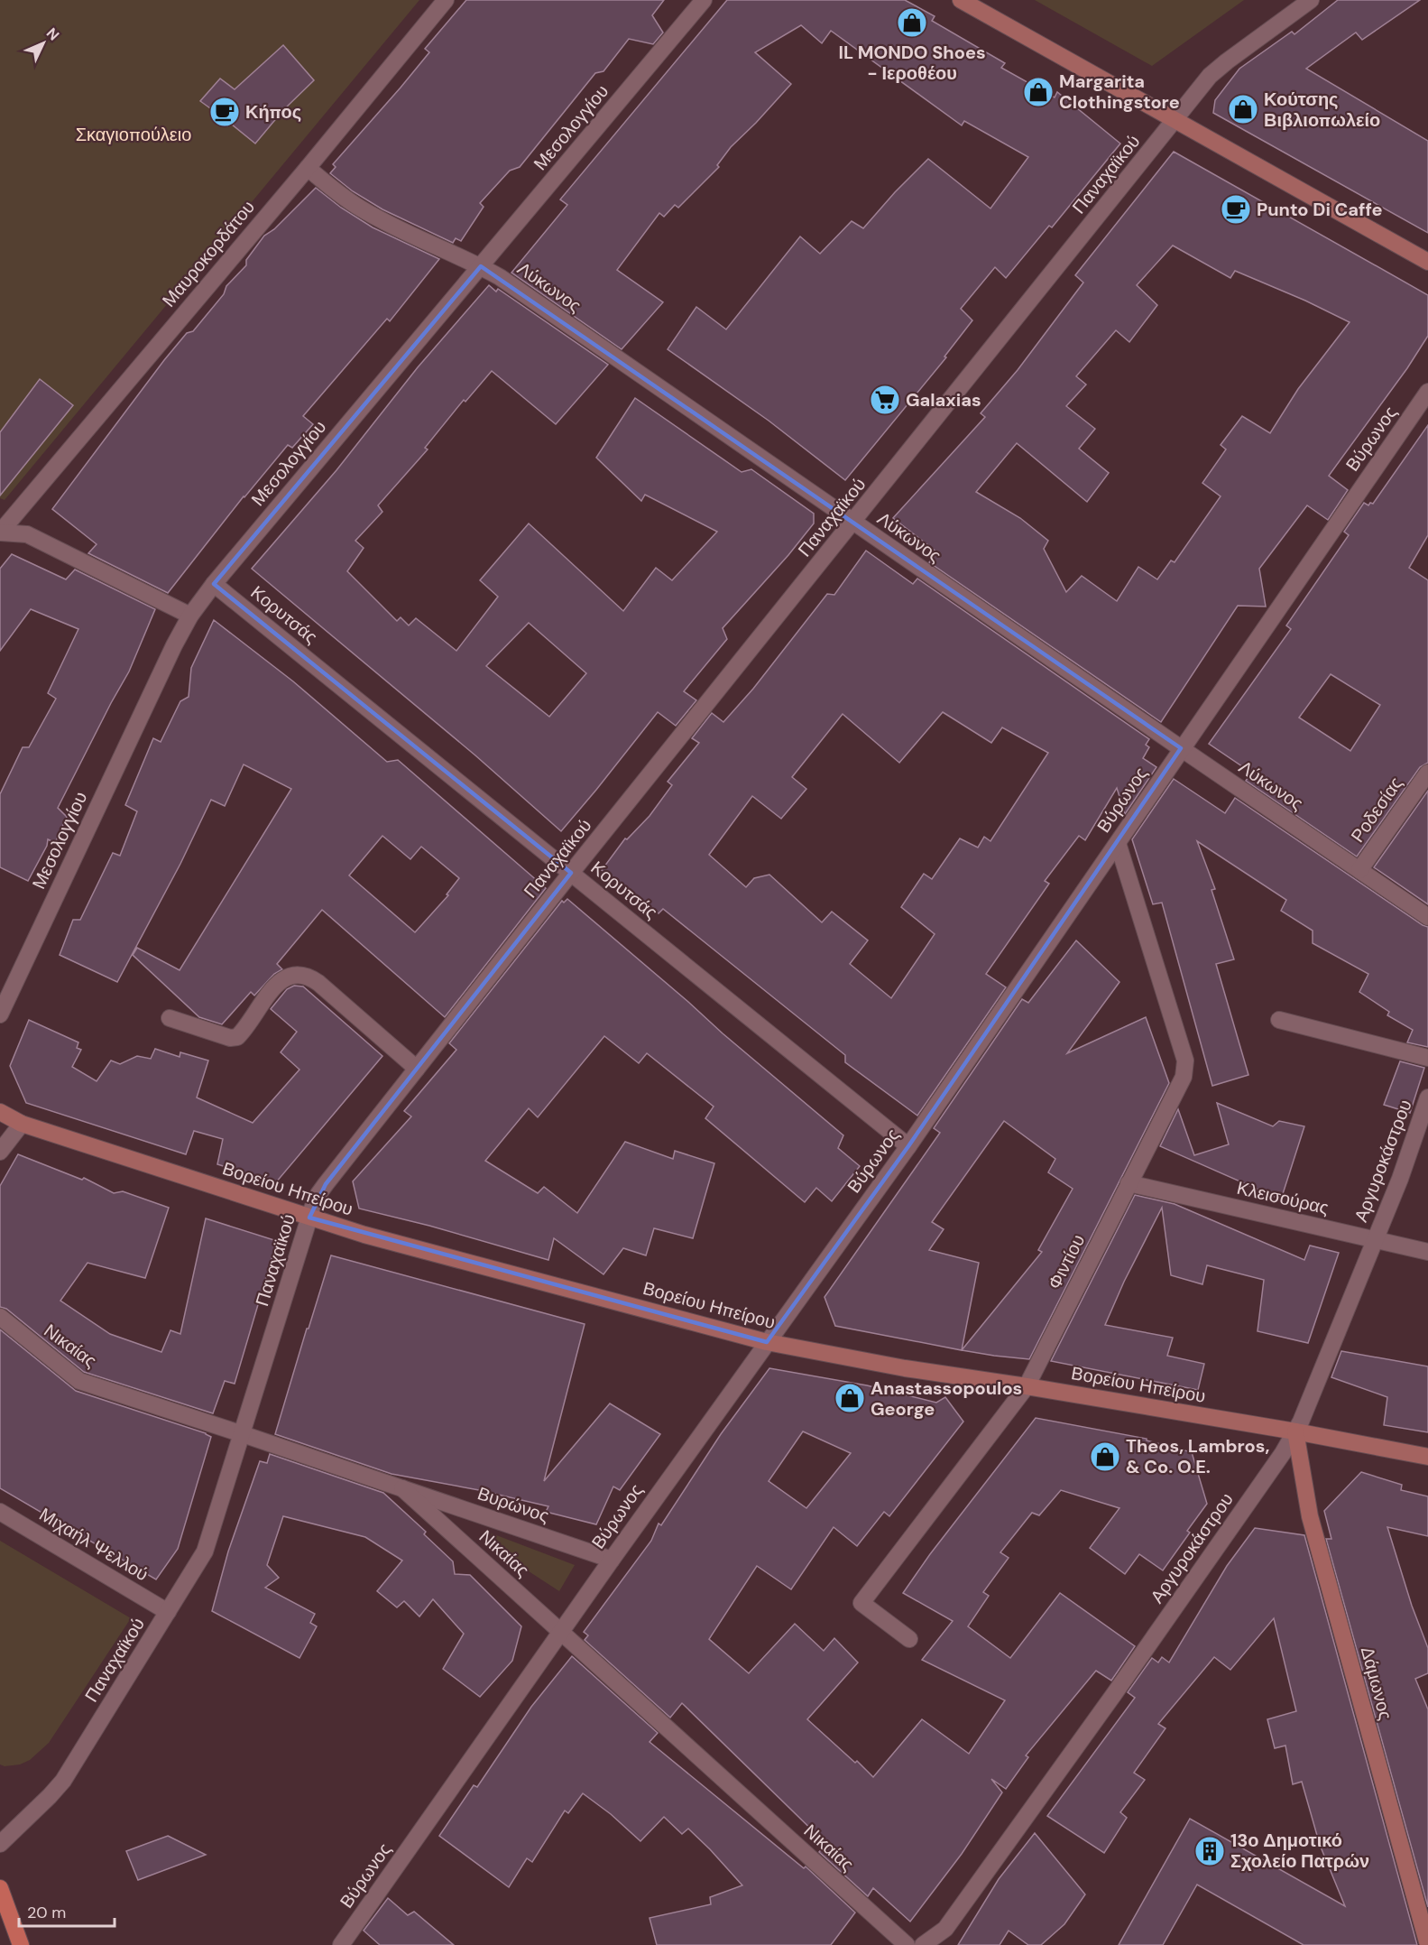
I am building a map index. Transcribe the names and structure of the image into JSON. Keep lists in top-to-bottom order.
{
  "streets": {
    "main road": ["Βορείου Ηπείρου", "Δάμωνος"],
    "street": [
      "Μεσολογγίου",
      "Παναχαϊκού",
      "Μαυροκορδάτου",
      "Λύκωνος",
      "Βύρωνος",
      "Κορυτσάς",
      "Ροδεσίας",
      "Αργυροκάστρου",
      "Κλεισούρας",
      "Φιντίου",
      "Νικαίας",
      "Βυρώνος",
      "Μιχαήλ Ψελλού"
    ]
  },
  "crossings": [
    ["Μεσολογγίου", "Λύκωνος"],
    ["Μεσολογγίου", "Κορυτσάς"],
    ["Παναχαϊκού", "Λύκωνος"],
    ["Παναχαϊκού", "Κορυτσάς"],
    ["Παναχαϊκού", "Βορείου Ηπείρου"],
    ["Παναχαϊκού", "Νικαίας"],
    ["Παναχαϊκού", "Μιχαήλ Ψελλού"],
    ["Μαυροκορδάτου", "Λύκωνος"],
    ["Λύκωνος", "Βύρωνος"],
    ["Λύκωνος", "Ροδεσίας"],
    ["Βύρωνος", "Κορυτσάς"],
    ["Βύρωνος", "Βορείου Ηπείρου"],
    ["Βύρωνος", "Φιντίου"],
    ["Βύρωνος", "Νικαίας"],
    ["Βύρωνος", "Βυρώνος"],
    ["Αργυροκάστρου", "Βορείου Ηπείρου"],
    ["Αργυροκάστρου", "Κλεισούρας"],
    ["Αργυροκάστρου", "Δάμωνος"],
    ["Βορείου Ηπείρου", "Φιντίου"],
    ["Βορείου Ηπείρου", "Δάμωνος"],
    ["Κλεισούρας", "Φιντίου"],
    ["Νικαίας", "Βυρώνος"]
  ],
  "parks": ["Σκαγιοπούλειο"],
  "places": {
    "shop": [
      "IL MONDO Shoes - Ιεροθέου",
      "Margarita Clothingstore",
      "Κούτσης Βιβλιοπωλείο",
      "Anastassopoulos George",
      "Theos, Lambros, & Co. O.E."
    ],
    "cafe": ["Κήπος", "Punto Di Caffe"],
    "supermarket": ["Galaxias"],
    "building": ["13ο Δημοτικό Σχολείο Πατρών"]
  },
  "scale_bar": "20 m",
  "north": "top right"
}
